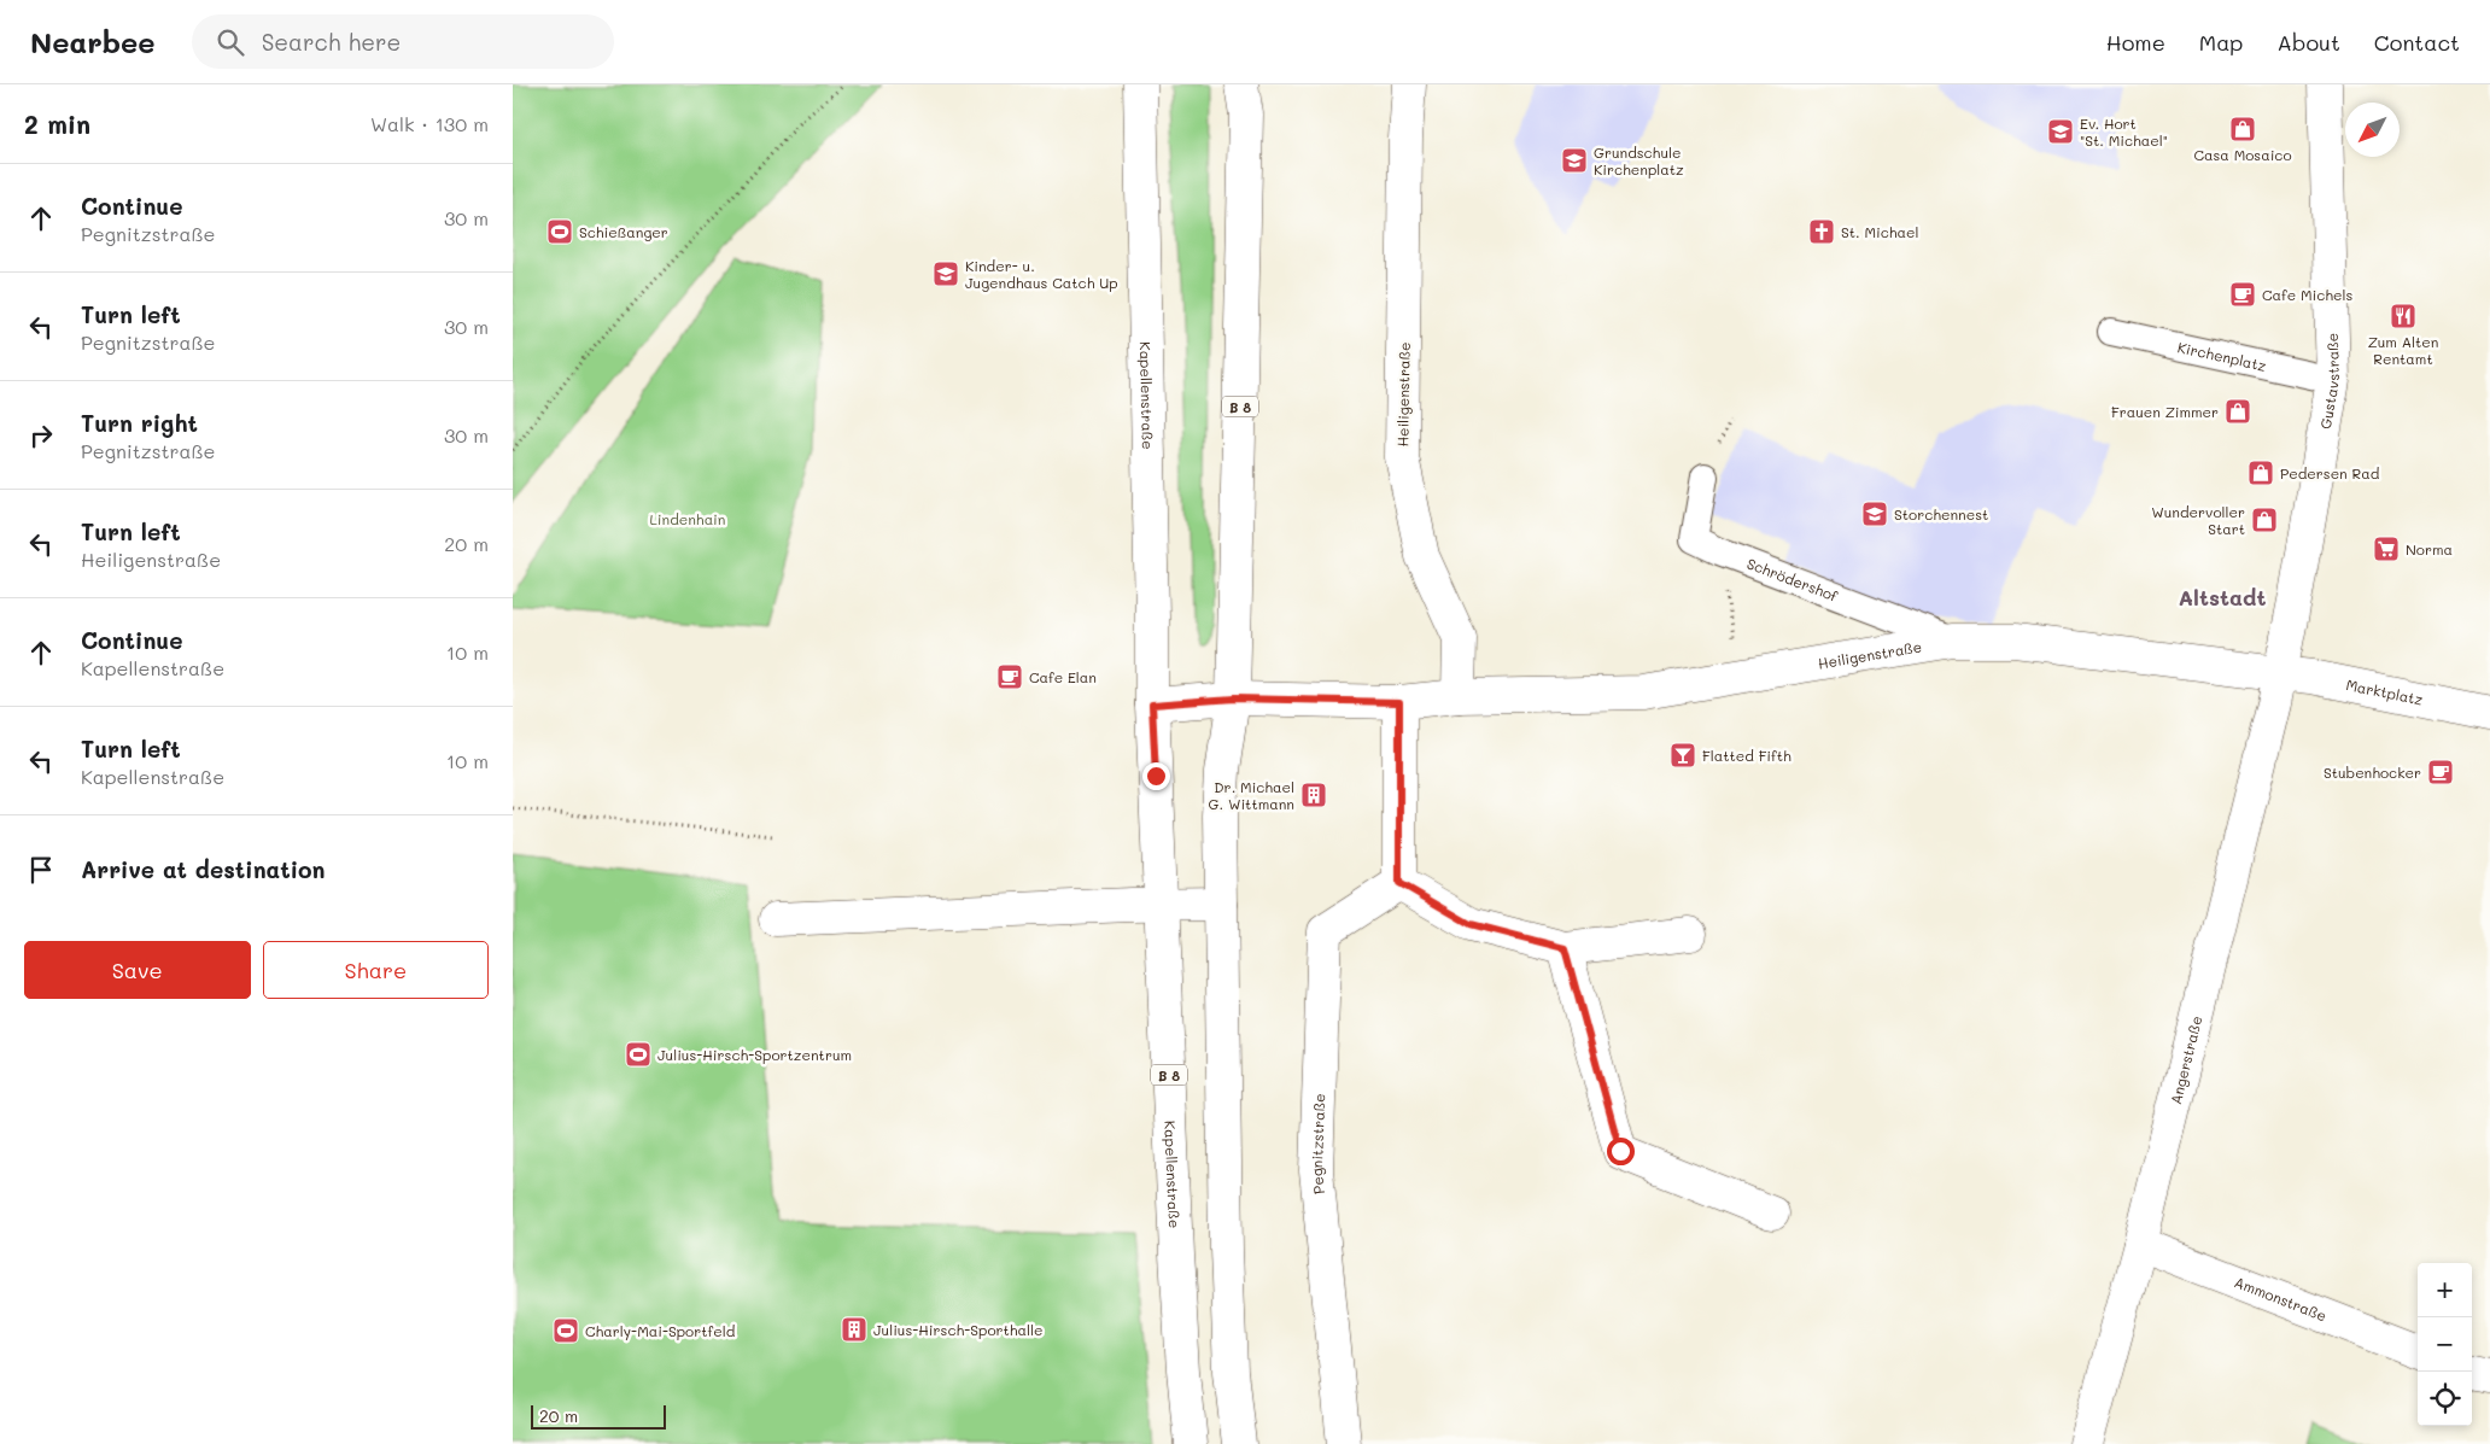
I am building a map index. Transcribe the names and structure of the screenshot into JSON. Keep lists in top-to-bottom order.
{
  "streets": {
    "street": [
      "Gustavstraße",
      "Kapellenstraße",
      "Heiligenstraße",
      "B 8",
      "Marktplatz",
      "Angerstraße",
      "Pegnitzstraße",
      "Ammonstraße"
    ],
    "lane": ["Kirchenplatz", "Schrödershof"]
  },
  "crossings": [
    ["Kirchenplatz", "Gustavstraße"],
    ["Gustavstraße", "Heiligenstraße"],
    ["Gustavstraße", "Marktplatz"],
    ["Gustavstraße", "Angerstraße"],
    ["Heiligenstraße", "B 8"],
    ["Heiligenstraße", "Schrödershof"],
    ["Heiligenstraße", "Marktplatz"],
    ["Heiligenstraße", "Angerstraße"],
    ["Marktplatz", "Angerstraße"],
    ["Angerstraße", "Ammonstraße"]
  ],
  "districts": ["Altstadt"],
  "parks": ["Lindenhain"],
  "places": {
    "shop": [
      "Casa Mosaico",
      "Frauen Zimmer",
      "Pedersen Rad",
      "Wundervoller Start"
    ],
    "school or university": [
      "Ev. Hort \"St. Michael\"",
      "Grundschule Kirchenplatz",
      "Kinder- u. Jugendhaus Catch Up",
      "Storchennest"
    ],
    "sports": ["Schießanger", "Julius-Hirsch-Sportzentrum", "Charly-Mai-Sportfeld"],
    "church": ["St. Michael"],
    "cafe": ["Cafe Michels", "Cafe Elan", "Stubenhocker"],
    "restaurant": ["Zum Alten Rentamt"],
    "supermarket": ["Norma"],
    "bar": ["Flatted Fifth"],
    "building": ["Dr. Michael G. Wittmann", "Julius-Hirsch-Sporthalle"]
  },
  "scale_bar": "20 m",
  "north": "bottom left",
  "page": {
    "header": "Nearbee",
    "search": "Search here",
    "nav": [
      "Home",
      "Map",
      "About",
      "Contact"
    ],
    "heading": ["2 min", "Walk · 130 m"],
    "list": [
      ["Continue", "Pegnitzstraße", "30 m"],
      ["Turn left", "Pegnitzstraße", "30 m"],
      ["Turn right", "Pegnitzstraße", "30 m"],
      ["Turn left", "Heiligenstraße", "20 m"],
      ["Continue", "Kapellenstraße", "10 m"],
      ["Turn left", "Kapellenstraße", "10 m"],
      "Arrive at destination"
    ],
    "buttons": ["Save", "Share"],
    "map_buttons": ["+", "−"],
    "scale": "20 m"
  }
}
